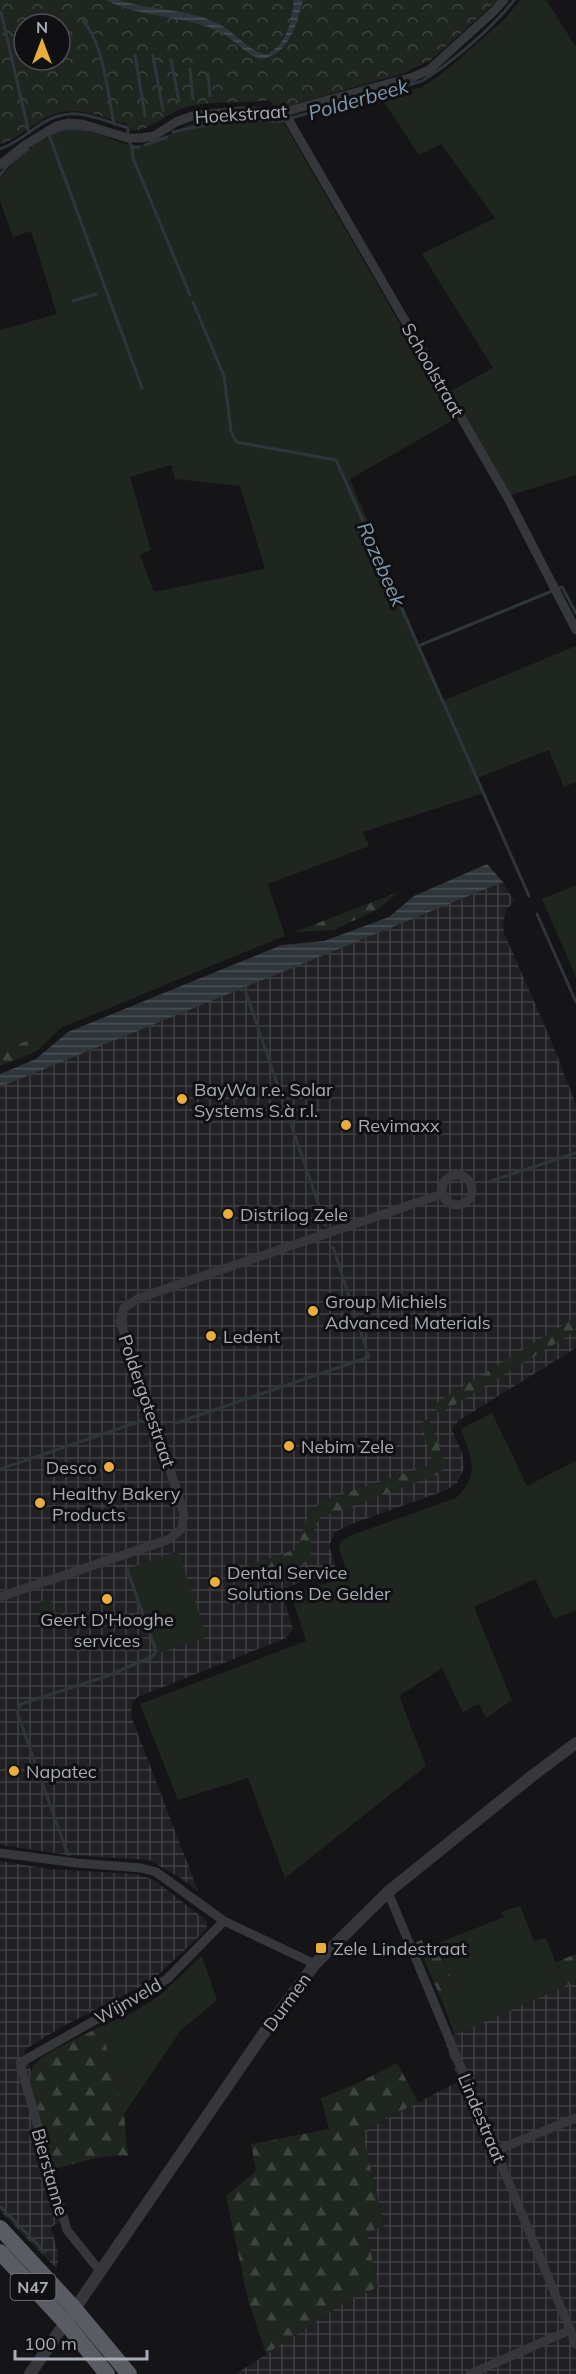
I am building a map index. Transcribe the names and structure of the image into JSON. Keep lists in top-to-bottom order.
{
  "streets": {
    "highway": ["N47"],
    "street": [
      "Hoekstraat",
      "Schoolstraat",
      "Poldergotestraat",
      "Wijnveld",
      "Durmen",
      "Lindestraat",
      "Bierstanne"
    ]
  },
  "crossings": [
    ["Hoekstraat", "Schoolstraat"],
    ["Wijnveld", "Bierstanne"],
    ["Durmen", "Lindestraat"],
    ["Durmen", "Bierstanne"],
    ["Durmen", "N47"]
  ],
  "water": ["Polderbeek", "Rozebeek"],
  "places": {
    "other": [
      "BayWa r.e. Solar Systems S.à r.l.",
      "Revimaxx",
      "Distrilog Zele",
      "Group Michiels Advanced Materials",
      "Ledent",
      "Nebim Zele",
      "Desco",
      "Healthy Bakery Products",
      "Dental Service Solutions De Gelder",
      "Geert D'Hooghe services",
      "Napatec"
    ],
    "transit": ["Zele Lindestraat"]
  },
  "scale_bar": "100 m",
  "north": "top"
}
